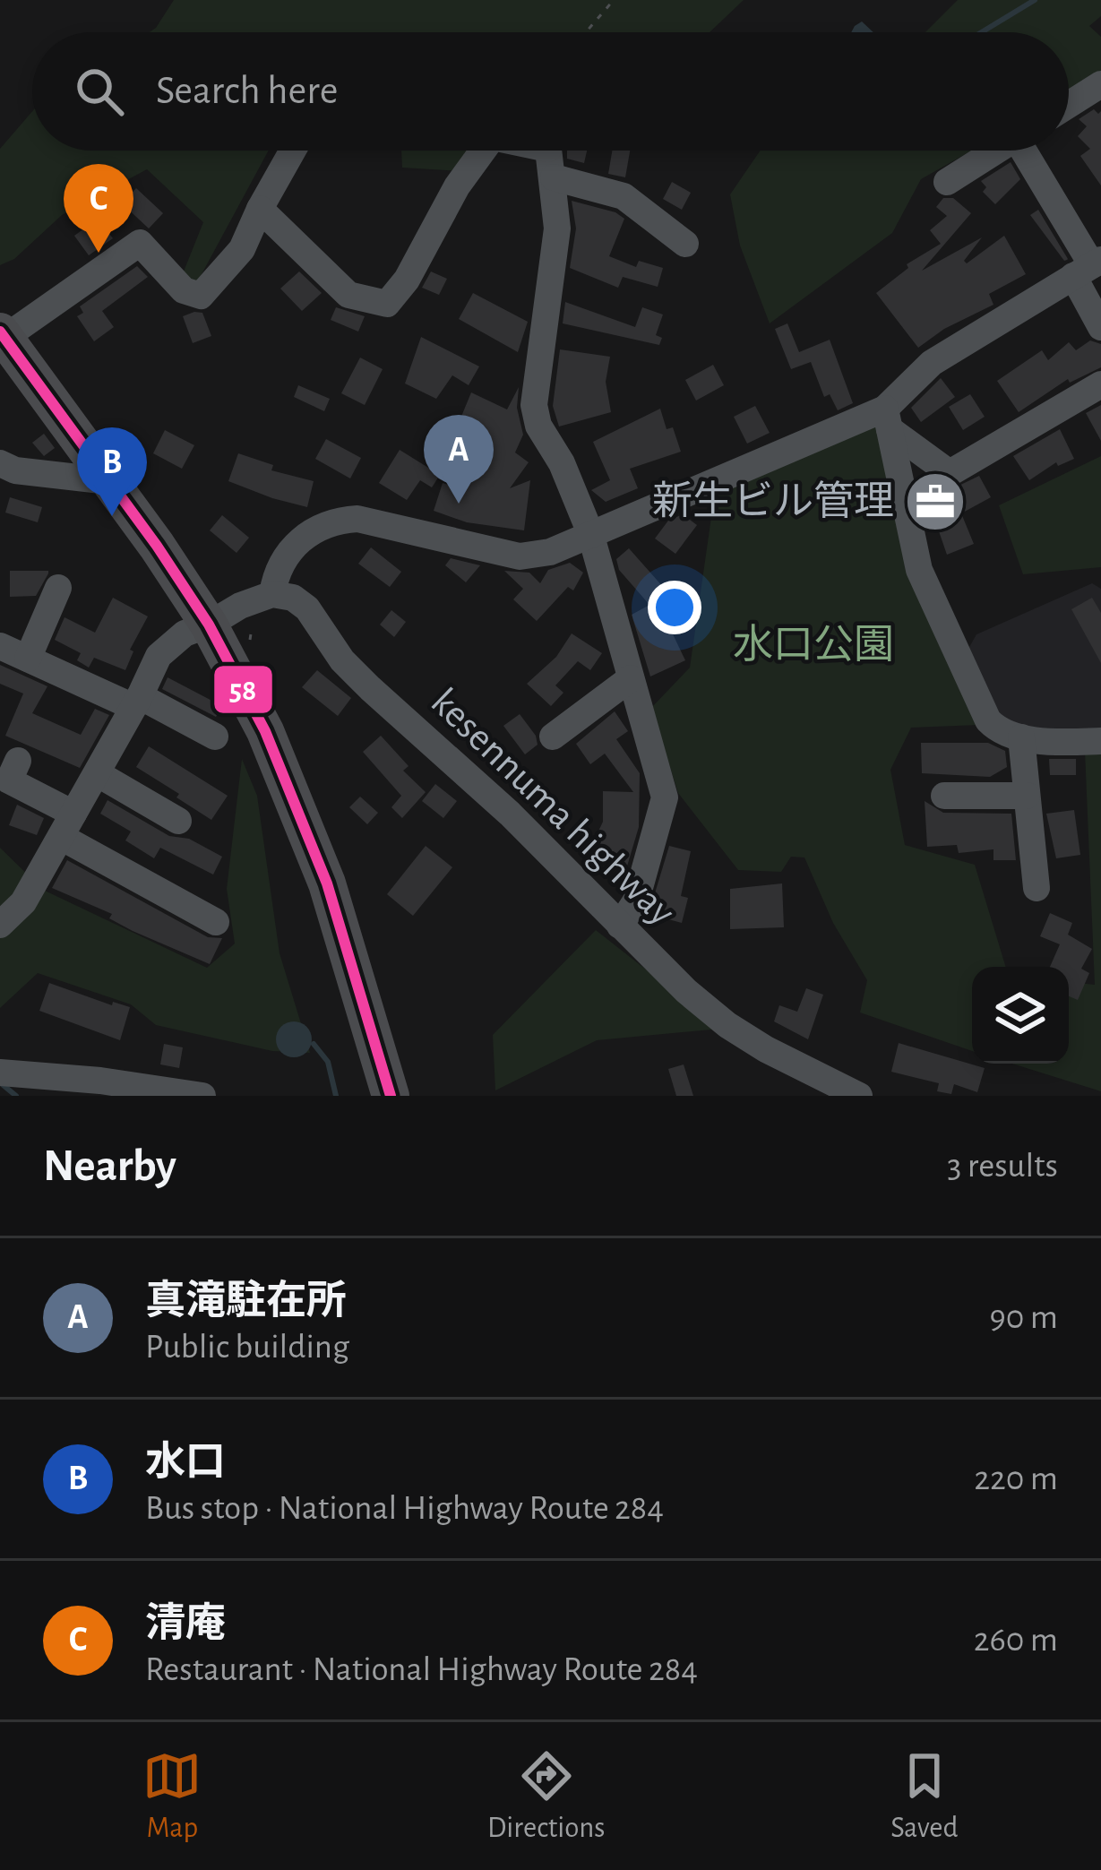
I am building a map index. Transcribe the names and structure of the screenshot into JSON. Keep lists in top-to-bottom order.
{
  "streets": {
    "street": ["kesennuma highway"]
  },
  "parks": ["水口公園"],
  "places": {
    "office": ["新生ビル管理"]
  },
  "lines": ["transit line 58"],
  "page": {
    "search": "Search here",
    "pins": ["C", "A", "B"],
    "heading": ["Nearby", "3 results"],
    "list": [
      {
        "mark": "A",
        "name": "真滝駐在所",
        "note": "Public building",
        "value": "90 m"
      },
      {
        "mark": "B",
        "name": "水口",
        "note": "Bus stop · National Highway Route 284",
        "value": "220 m"
      },
      {
        "mark": "C",
        "name": "清庵",
        "note": "Restaurant · National Highway Route 284",
        "value": "260 m"
      }
    ],
    "nav": ["Map", "Directions", "Saved"]
  }
}
